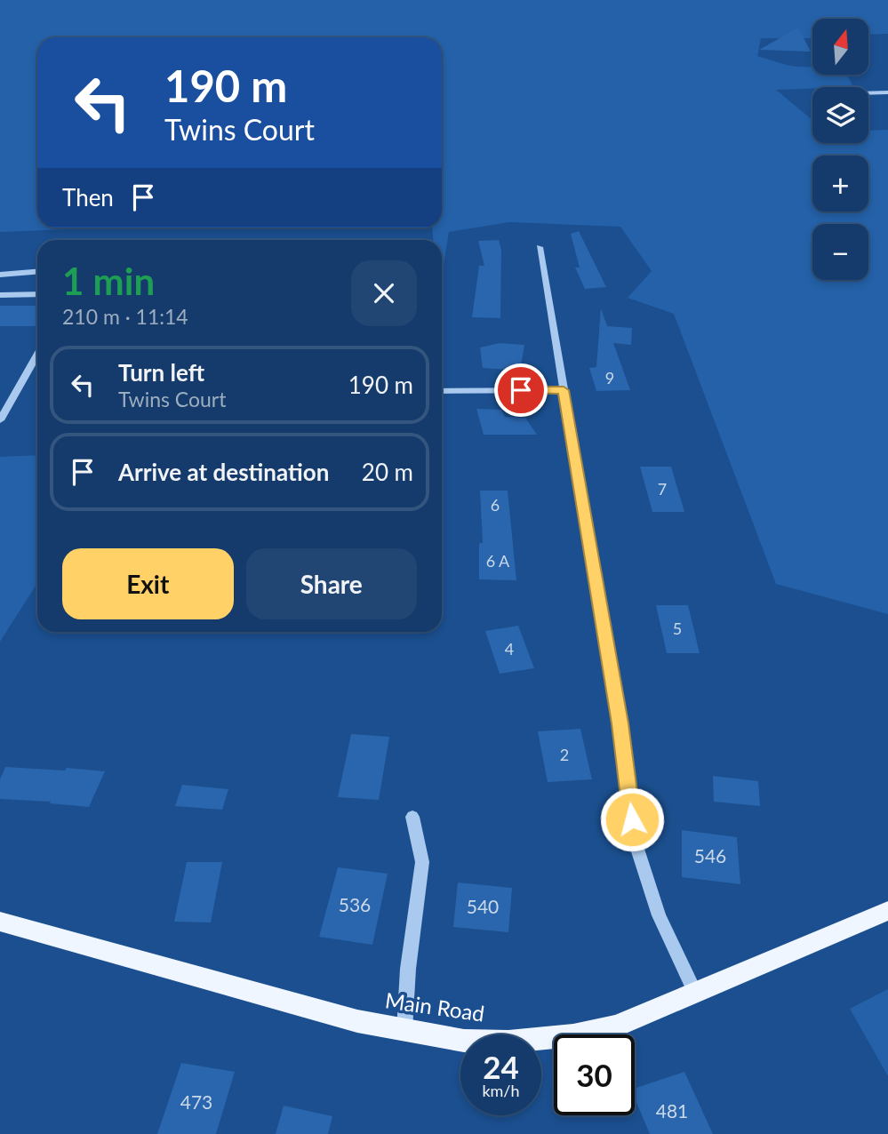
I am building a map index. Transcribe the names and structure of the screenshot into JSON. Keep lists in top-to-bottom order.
{
  "streets": {
    "main road": ["Main Road"]
  },
  "house_numbers": [
    "9",
    "7",
    "6",
    "6 A",
    "5",
    "4",
    "2",
    "546",
    "536",
    "540",
    "473",
    "481"
  ],
  "north": "top",
  "page": {
    "map_buttons": ["+", "−"],
    "turn": ["190 m", "Twins Court"],
    "then": "Then",
    "heading": ["1 min", "210 m · 11:14"],
    "list": [
      {
        "name": "Turn left",
        "note": "Twins Court",
        "value": "190 m"
      },
      {
        "name": "Arrive at destination",
        "value": "20 m"
      }
    ],
    "buttons": ["Exit", "Share"],
    "speed": "24 km/h",
    "limit": "30"
  }
}
